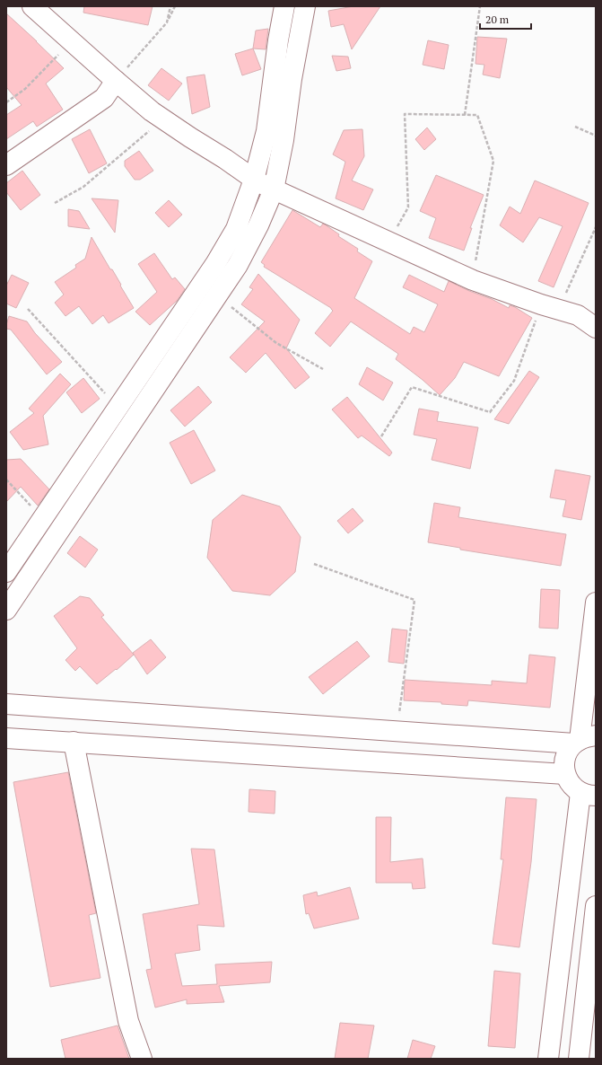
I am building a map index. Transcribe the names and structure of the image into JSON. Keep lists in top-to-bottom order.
{
  "scale_bar": "20 m"
}
